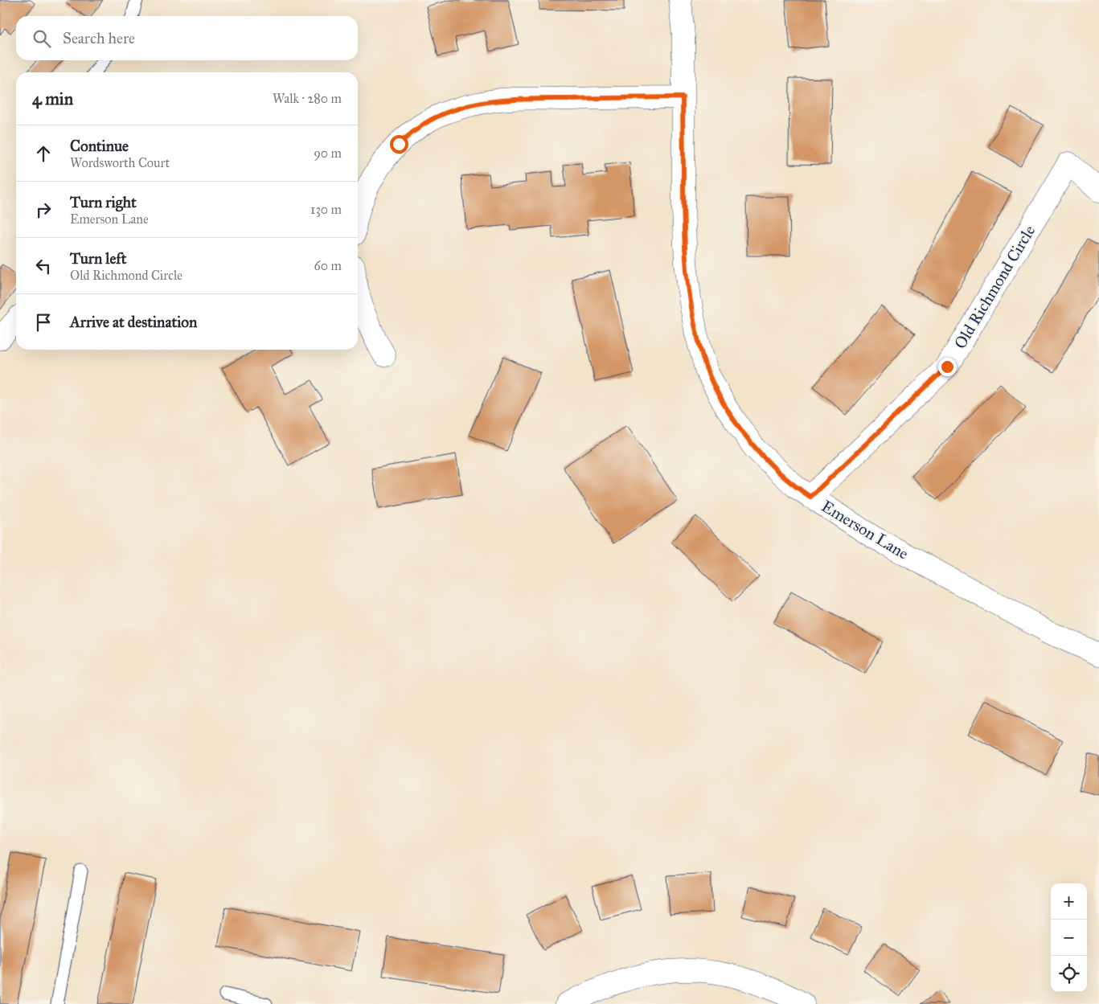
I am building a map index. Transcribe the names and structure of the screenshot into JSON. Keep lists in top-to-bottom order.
{
  "streets": {
    "street": ["Old Richmond Circle", "Emerson Lane"]
  },
  "crossings": [
    ["Old Richmond Circle", "Emerson Lane"]
  ],
  "page": {
    "search": "Search here",
    "heading": ["4 min", "Walk · 280 m"],
    "list": [
      ["Continue", "Wordsworth Court", "90 m"],
      ["Turn right", "Emerson Lane", "130 m"],
      ["Turn left", "Old Richmond Circle", "60 m"],
      "Arrive at destination"
    ],
    "map_buttons": ["+", "−"]
  }
}
